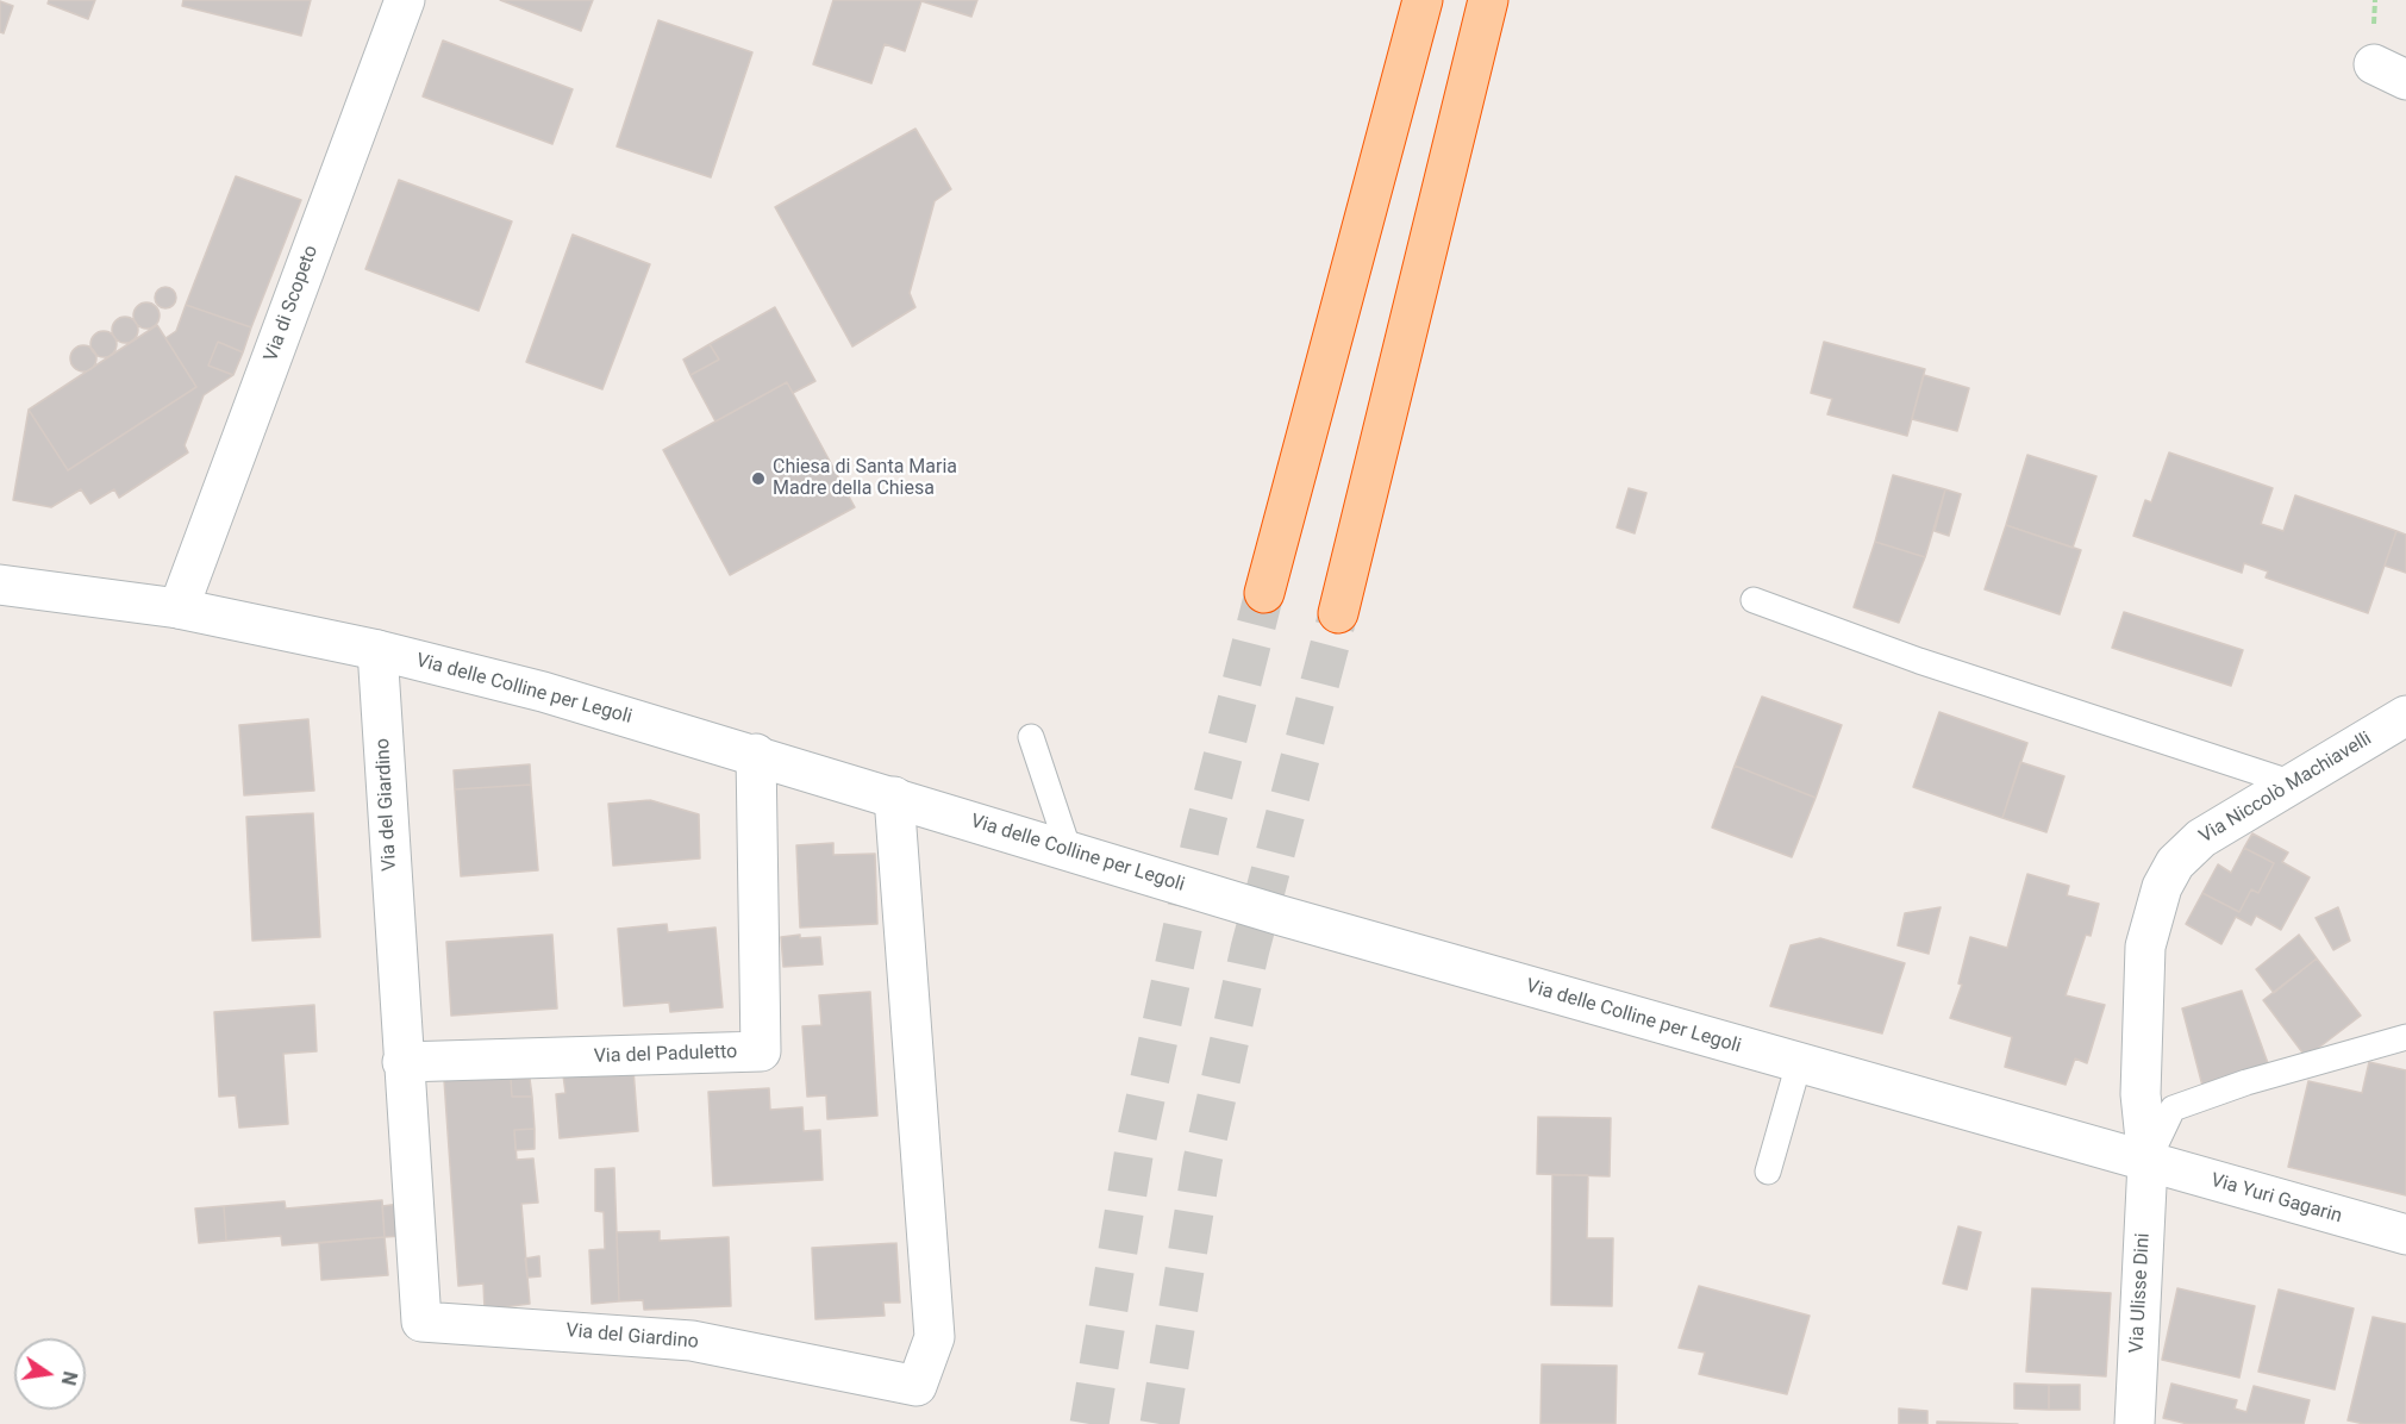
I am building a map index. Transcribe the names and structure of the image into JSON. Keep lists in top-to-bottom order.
{
  "streets": {
    "street": [
      "Via di Scopeto",
      "Via delle Colline per Legoli",
      "Via Niccolò Machiavelli",
      "Via del Giardino",
      "Via del Paduletto",
      "Via Yuri Gagarin",
      "Via Ulisse Dini"
    ]
  },
  "crossings": [
    ["Via di Scopeto", "Via delle Colline per Legoli"],
    ["Via delle Colline per Legoli", "Via Niccolò Machiavelli"],
    ["Via delle Colline per Legoli", "Via del Giardino"],
    ["Via delle Colline per Legoli", "Via del Paduletto"],
    ["Via delle Colline per Legoli", "Via Yuri Gagarin"],
    ["Via delle Colline per Legoli", "Via Ulisse Dini"],
    ["Via Niccolò Machiavelli", "Via Yuri Gagarin"],
    ["Via Niccolò Machiavelli", "Via Ulisse Dini"],
    ["Via del Giardino", "Via del Paduletto"],
    ["Via Yuri Gagarin", "Via Ulisse Dini"]
  ],
  "places": ["Chiesa di Santa Maria Madre della Chiesa"],
  "north": "right"
}
